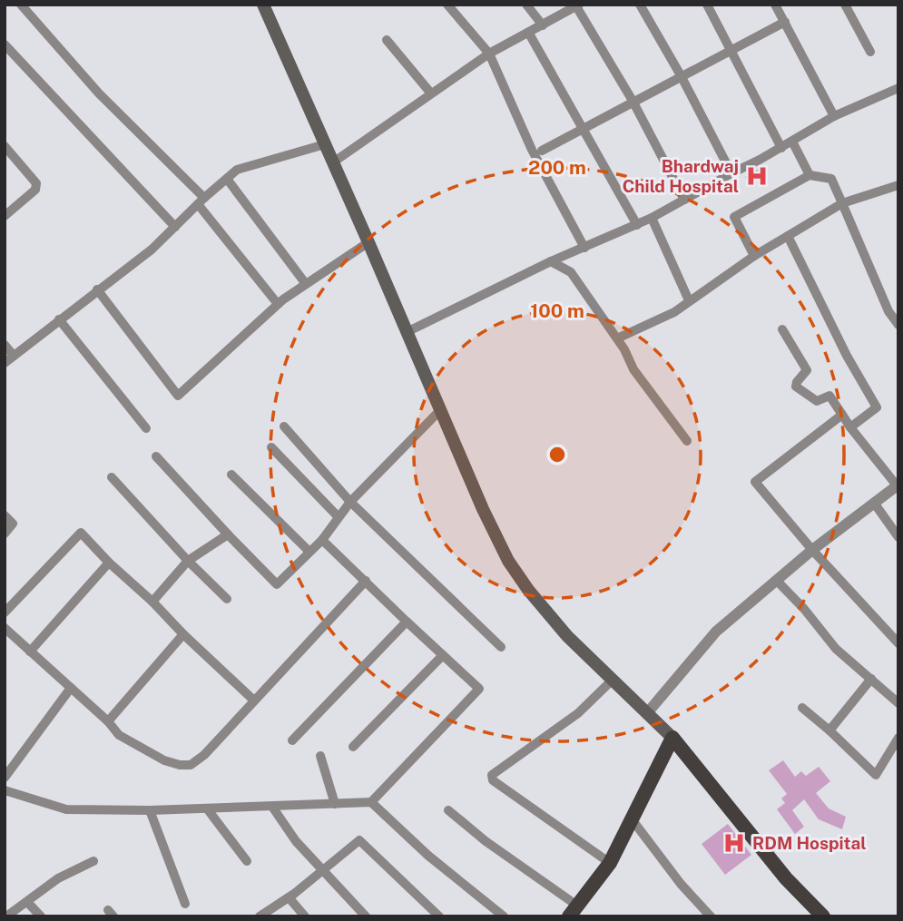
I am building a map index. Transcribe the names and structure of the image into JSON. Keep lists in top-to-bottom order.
{
  "places": {
    "hospital": ["Bhardwaj Child Hospital", "RDM Hospital"]
  },
  "rings": ["200 m", "100 m"]
}
